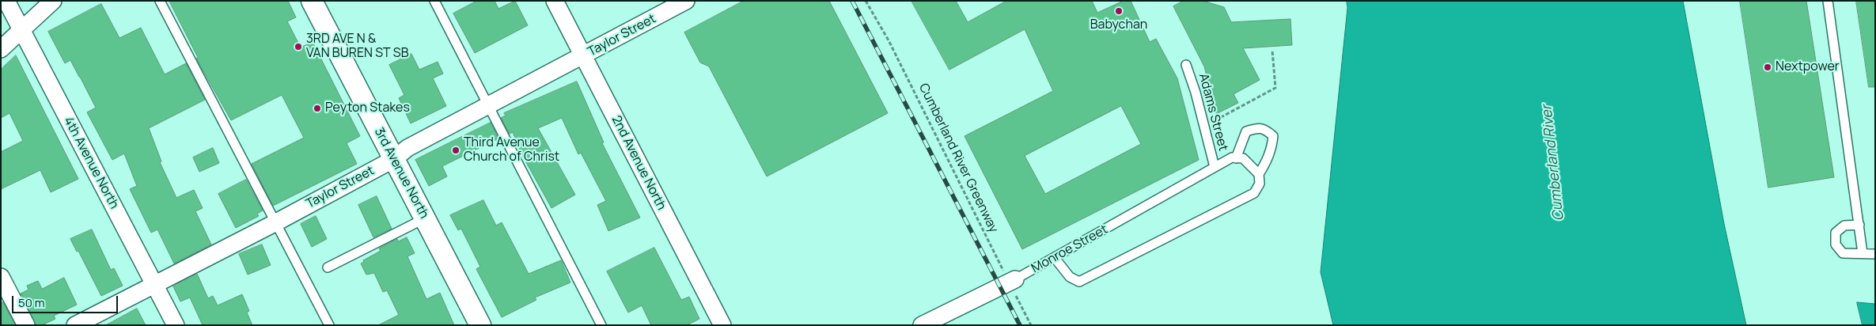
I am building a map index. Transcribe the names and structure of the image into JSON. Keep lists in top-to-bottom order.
{
  "streets": {
    "street": [
      "Taylor Street",
      "4th Avenue North",
      "2nd Avenue North",
      "3rd Avenue North",
      "Monroe Street"
    ],
    "lane": ["Adams Street"],
    "path": ["Cumberland River Greenway"]
  },
  "crossings": [
    ["Taylor Street", "4th Avenue North"],
    ["Taylor Street", "2nd Avenue North"],
    ["Taylor Street", "3rd Avenue North"],
    ["Adams Street", "Monroe Street"],
    ["Cumberland River Greenway", "Monroe Street"]
  ],
  "water": ["Cumberland River"],
  "places": [
    "Babychan",
    "3RD AVE N & VAN BUREN ST SB",
    "Nextpower",
    "Peyton Stakes",
    "Third Avenue Church of Christ"
  ],
  "scale_bar": "50 m"
}
